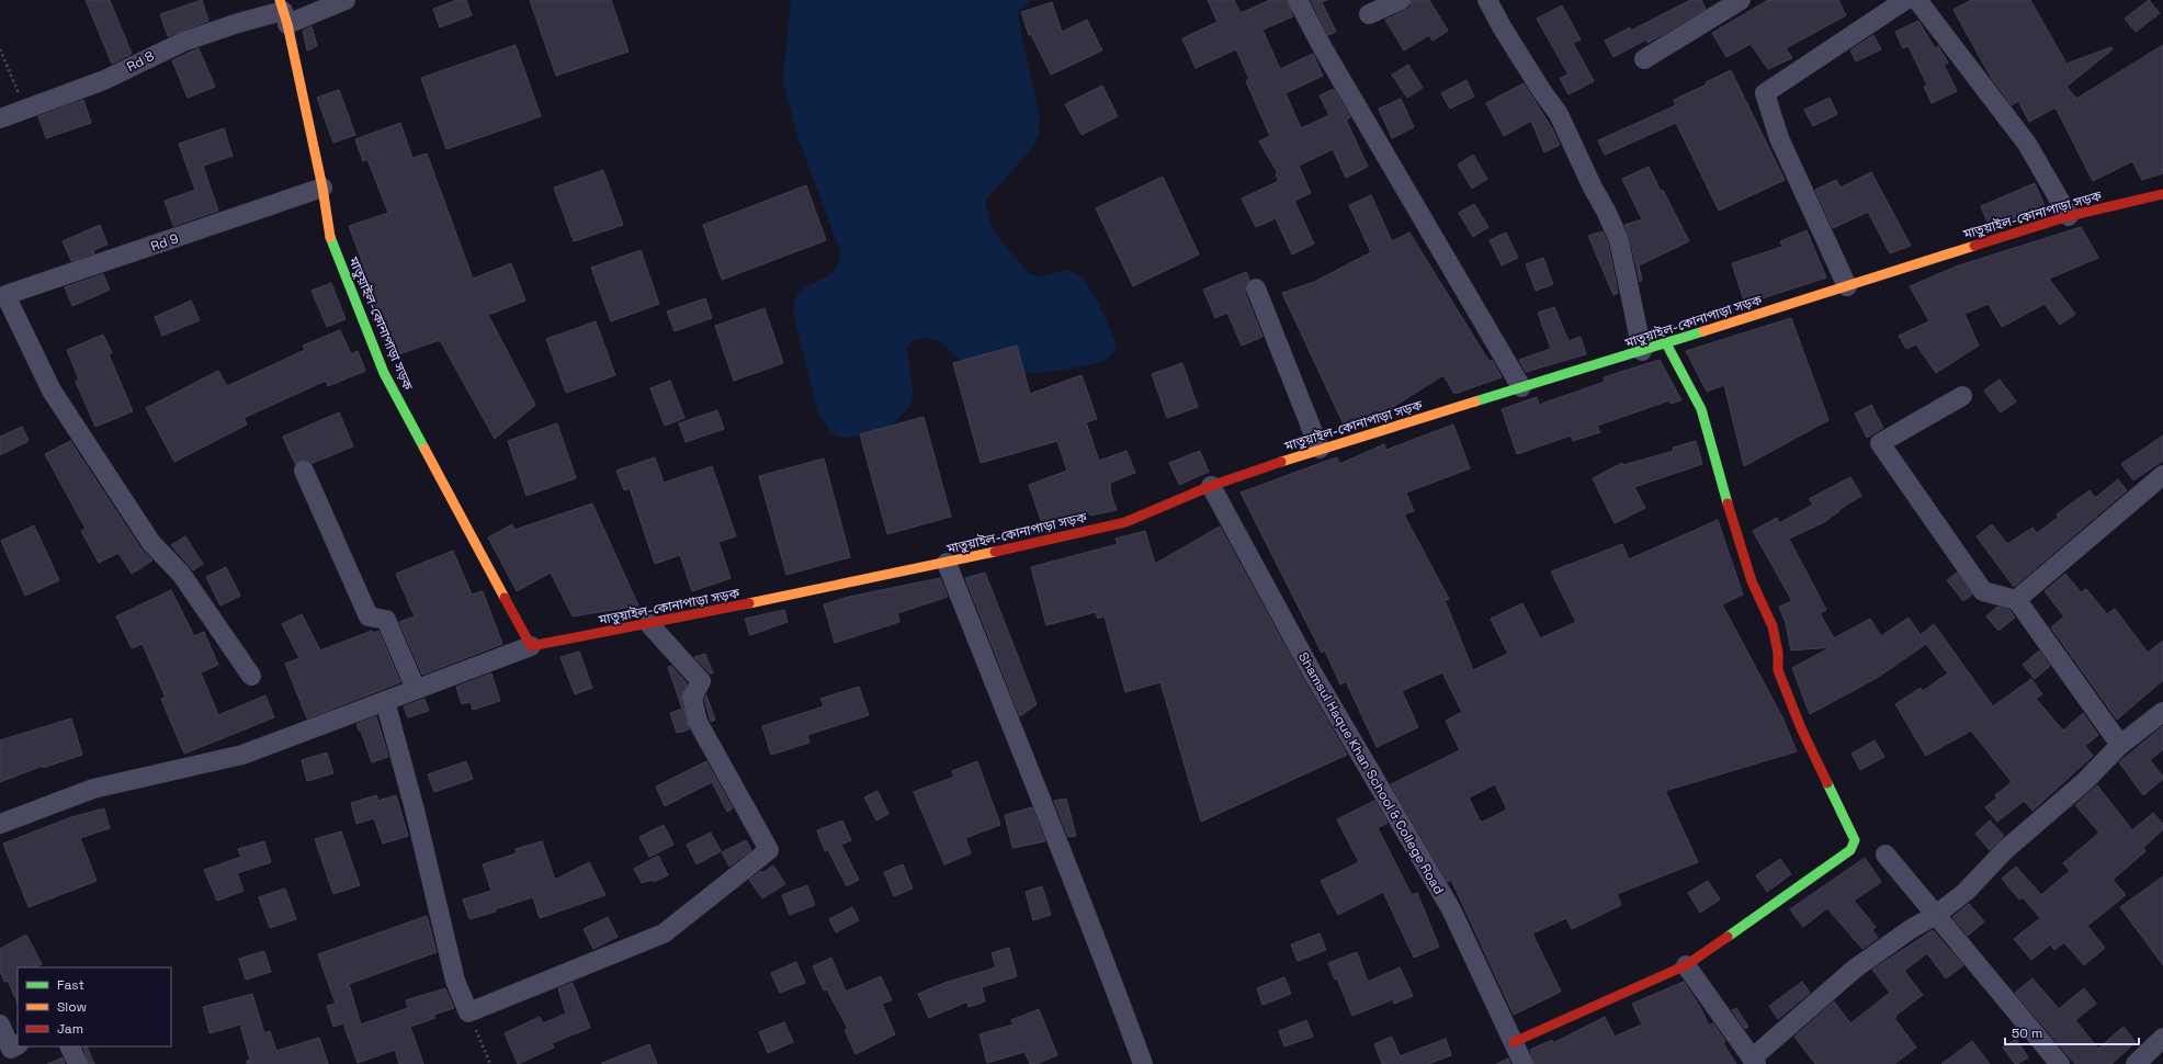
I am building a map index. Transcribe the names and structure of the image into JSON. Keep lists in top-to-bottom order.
{
  "streets": {
    "main road": ["মাতুয়াইল-কোনাপাড়া সড়ক"],
    "street": ["Rd 8", "Rd 9", "Shamsul Haque Khan School & College Road"]
  },
  "crossings": [
    ["Rd 8", "মাতুয়াইল-কোনাপাড়া সড়ক"],
    ["মাতুয়াইল-কোনাপাড়া সড়ক", "Rd 9"],
    ["মাতুয়াইল-কোনাপাড়া সড়ক", "Shamsul Haque Khan School & College Road"]
  ],
  "legend": ["Fast", "Slow", "Jam"],
  "scale_bar": "50 m"
}
